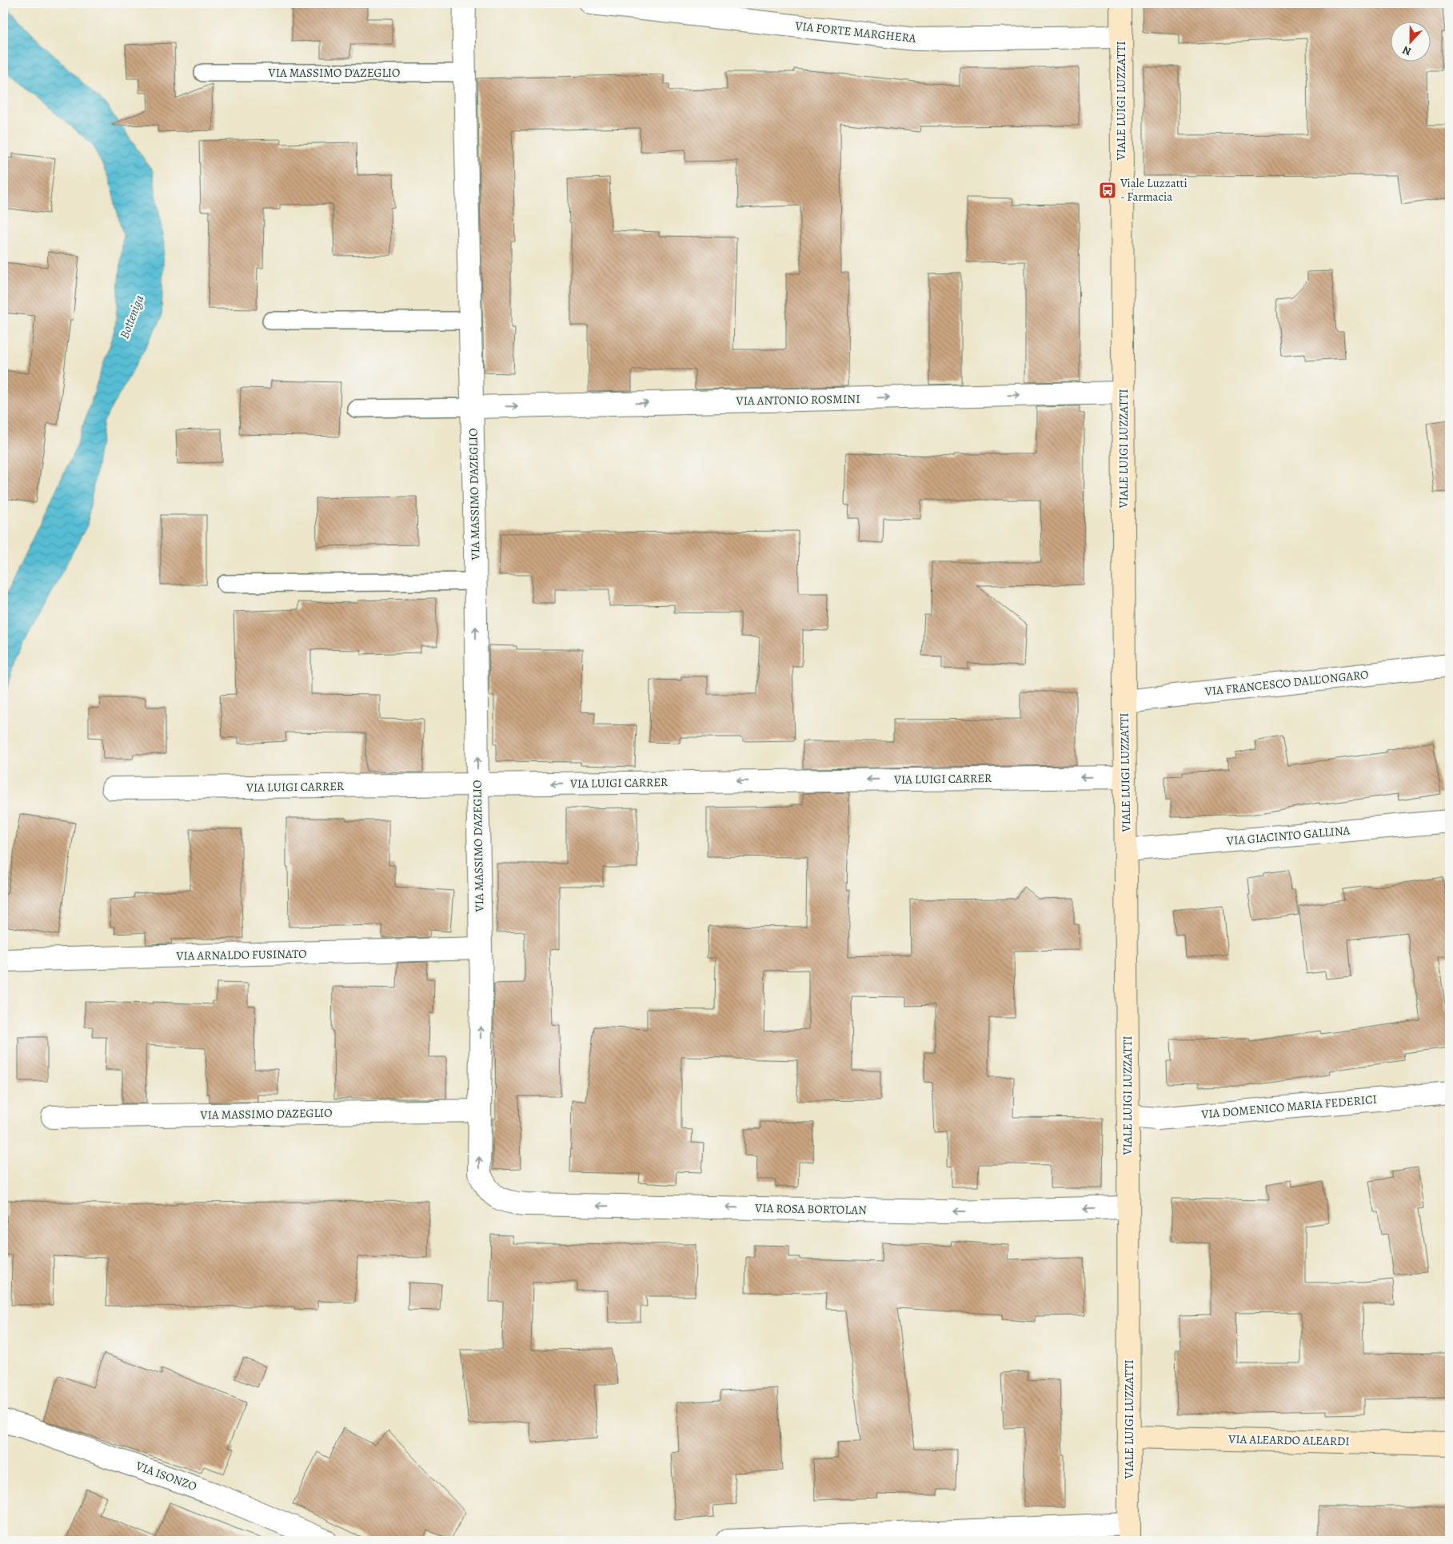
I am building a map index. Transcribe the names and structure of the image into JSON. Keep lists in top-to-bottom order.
{
  "streets": {
    "street": [
      "VIA FORTE MARGHERA",
      "VIA MASSIMO D'AZEGLIO",
      "VIALE LUIGI LUZZATTI",
      "VIA ANTONIO ROSMINI",
      "VIA FRANCESCO DALL'ONGARO",
      "VIA LUIGI CARRER",
      "VIA GIACINTO GALLINA",
      "VIA ARNALDO FUSINATO",
      "VIA DOMENICO MARIA FEDERICI",
      "VIA ROSA BORTOLAN",
      "VIA ALEARDO ALEARDI",
      "VIA ISONZO"
    ]
  },
  "crossings": [
    ["VIA FORTE MARGHERA", "VIALE LUIGI LUZZATTI"],
    ["VIA MASSIMO D'AZEGLIO", "VIA ANTONIO ROSMINI"],
    ["VIA MASSIMO D'AZEGLIO", "VIA LUIGI CARRER"],
    ["VIA MASSIMO D'AZEGLIO", "VIA ARNALDO FUSINATO"],
    ["VIA MASSIMO D'AZEGLIO", "VIA ROSA BORTOLAN"],
    ["VIALE LUIGI LUZZATTI", "VIA ANTONIO ROSMINI"],
    ["VIALE LUIGI LUZZATTI", "VIA FRANCESCO DALL'ONGARO"],
    ["VIALE LUIGI LUZZATTI", "VIA LUIGI CARRER"],
    ["VIALE LUIGI LUZZATTI", "VIA GIACINTO GALLINA"],
    ["VIALE LUIGI LUZZATTI", "VIA DOMENICO MARIA FEDERICI"],
    ["VIALE LUIGI LUZZATTI", "VIA ROSA BORTOLAN"],
    ["VIALE LUIGI LUZZATTI", "VIA ALEARDO ALEARDI"]
  ],
  "one_way": ["VIA ANTONIO ROSMINI", "VIA LUIGI CARRER", "VIA ROSA BORTOLAN"],
  "water": ["Botteniga"],
  "places": {
    "bus stop": ["Viale Luzzatti - Farmacia"]
  },
  "north": "bottom"
}
